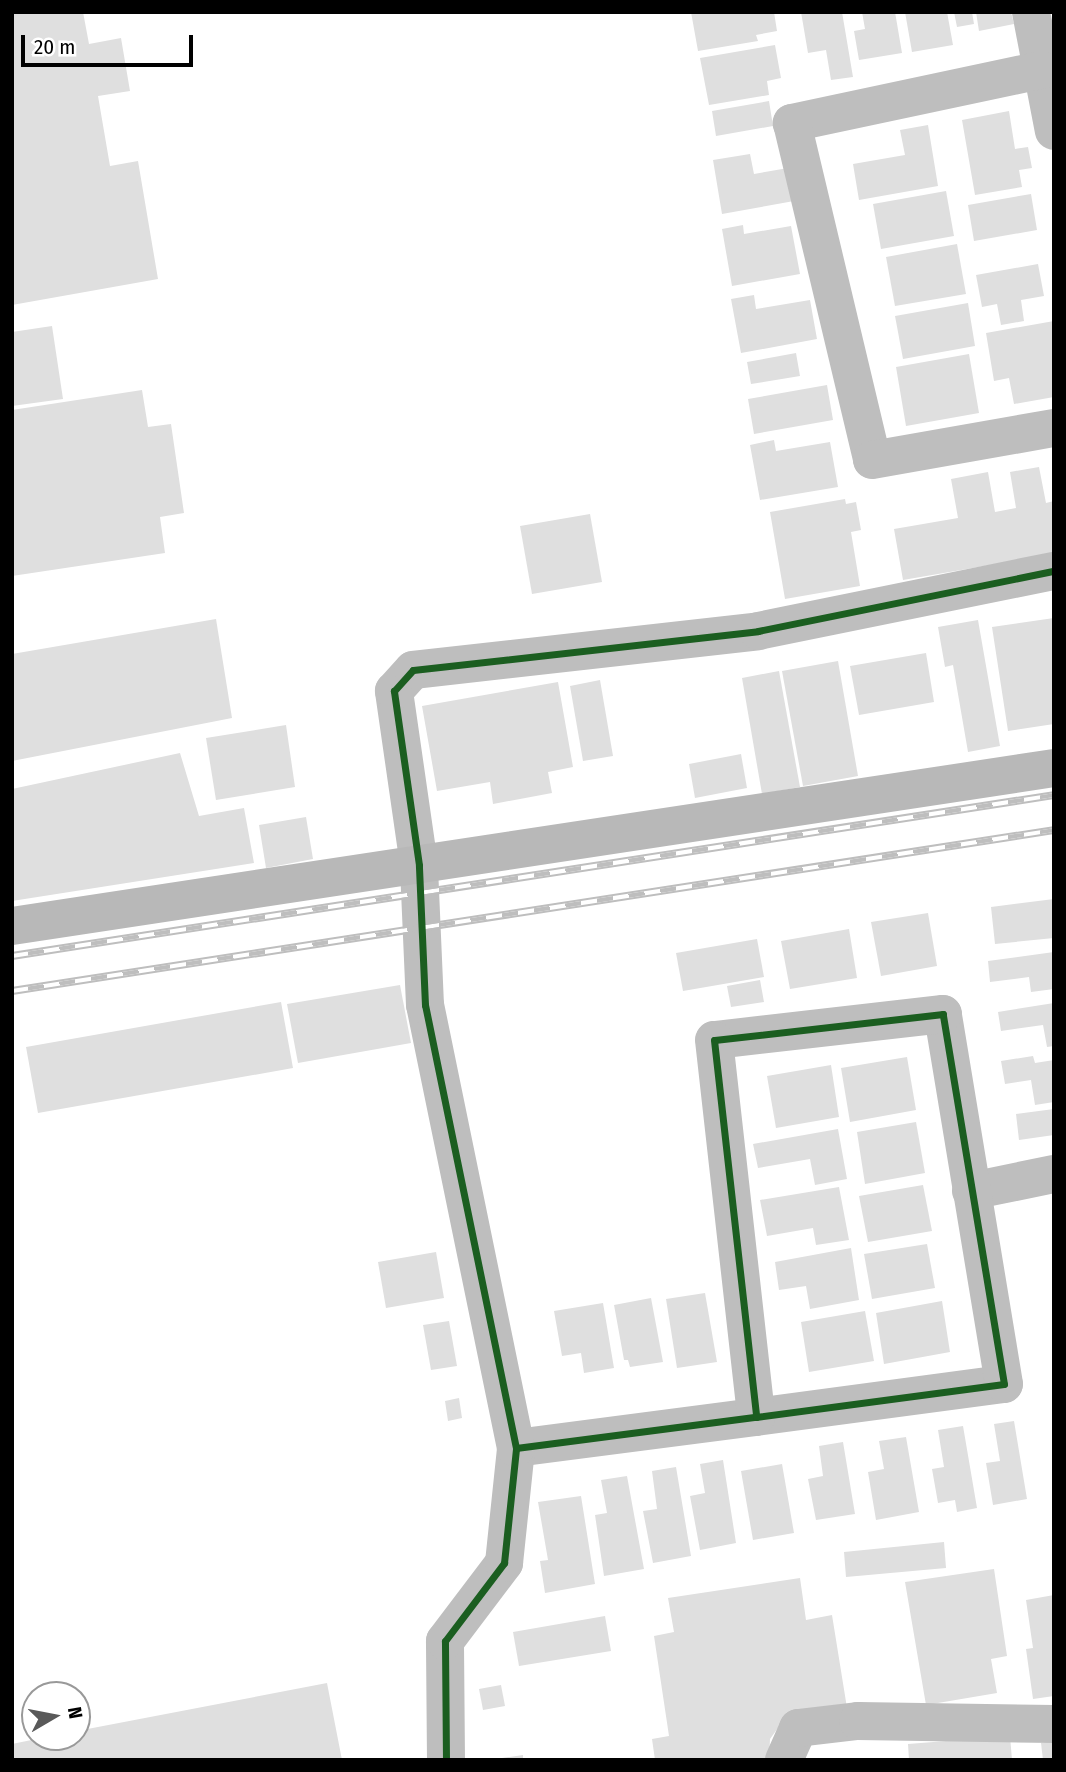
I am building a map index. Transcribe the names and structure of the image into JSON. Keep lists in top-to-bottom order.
{
  "scale_bar": "20 m",
  "north": "right"
}
